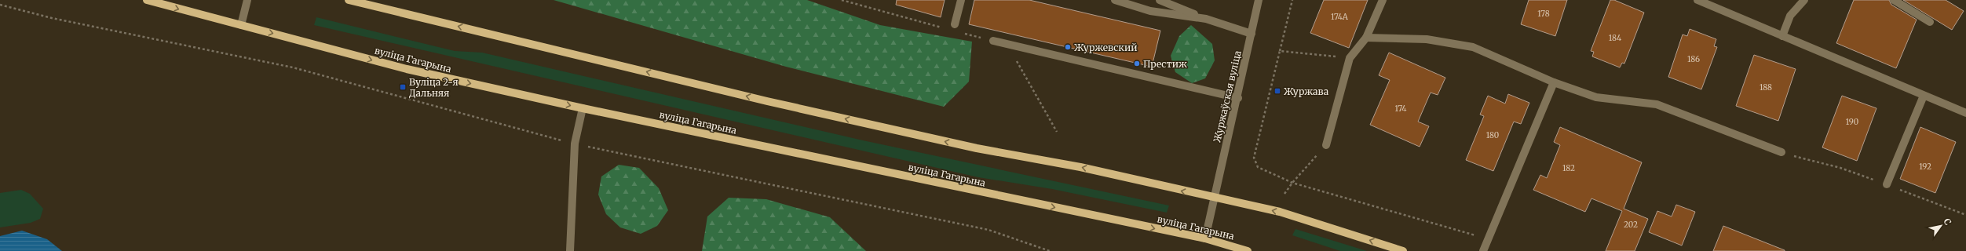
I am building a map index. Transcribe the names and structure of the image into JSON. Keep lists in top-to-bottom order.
{
  "streets": {
    "main road": ["вуліца Гагарына"],
    "street": ["Журжаўская вуліца"]
  },
  "crossings": [
    ["вуліца Гагарына", "Журжаўская вуліца"]
  ],
  "places": {
    "other": ["Журжевский", "Престиж"],
    "transit": ["Вуліца 2-я Дальняя", "Журжава"]
  },
  "house_numbers": [
    "178",
    "174А",
    "184",
    "186",
    "188",
    "174",
    "190",
    "180",
    "192",
    "182",
    "202"
  ],
  "north": "top right"
}
